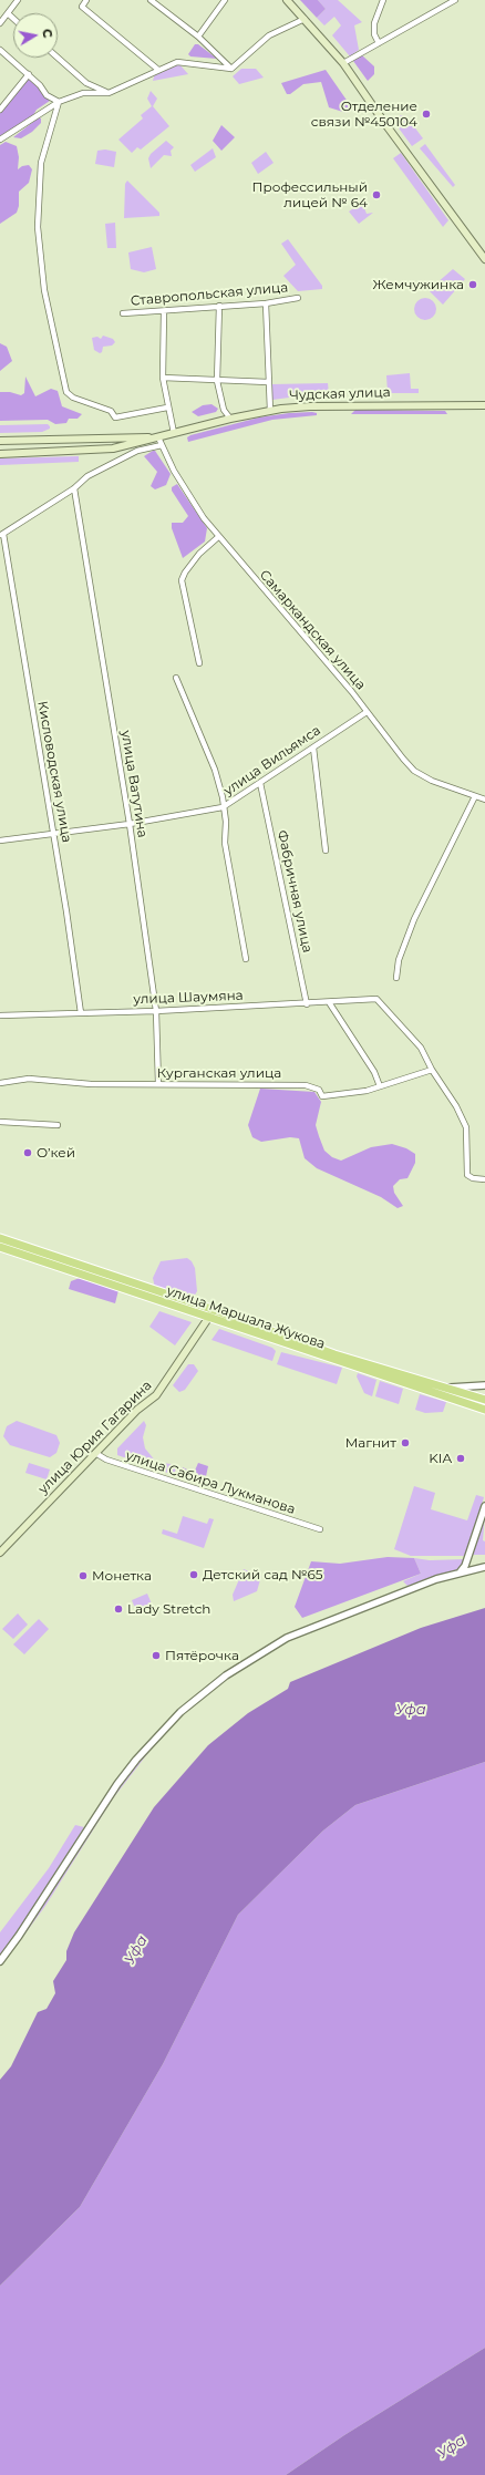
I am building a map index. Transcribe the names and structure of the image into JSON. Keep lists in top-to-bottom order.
{
  "streets": {
    "main road": ["Чудская улица", "улица Маршала Жукова", "улица Юрия Гагарина"],
    "street": [
      "Ставропольская улица",
      "Самаркандская улица",
      "улица Вильямса",
      "Кисловодская улица",
      "улица Ватутина",
      "Фабричная улица",
      "улица Шаумяна",
      "Курганская улица",
      "улица Сабира Лукманова"
    ]
  },
  "crossings": [
    ["Чудская улица", "Самаркандская улица"],
    ["Самаркандская улица", "улица Вильямса"],
    ["улица Вильямса", "Кисловодская улица"],
    ["улица Вильямса", "улица Ватутина"],
    ["улица Вильямса", "Фабричная улица"],
    ["Кисловодская улица", "улица Шаумяна"],
    ["улица Ватутина", "улица Шаумяна"],
    ["улица Ватутина", "Курганская улица"],
    ["Фабричная улица", "улица Шаумяна"],
    ["улица Шаумяна", "Курганская улица"],
    ["улица Маршала Жукова", "улица Юрия Гагарина"],
    ["улица Юрия Гагарина", "улица Сабира Лукманова"]
  ],
  "water": ["Уфа"],
  "places": [
    "Отделение связи №450104",
    "Профессильный лицей № 64",
    "Жемчужинка",
    "О’кей",
    "Магнит",
    "KIA",
    "Детский сад №65",
    "Монетка",
    "Lady Stretch",
    "Пятёрочка"
  ],
  "north": "right"
}
